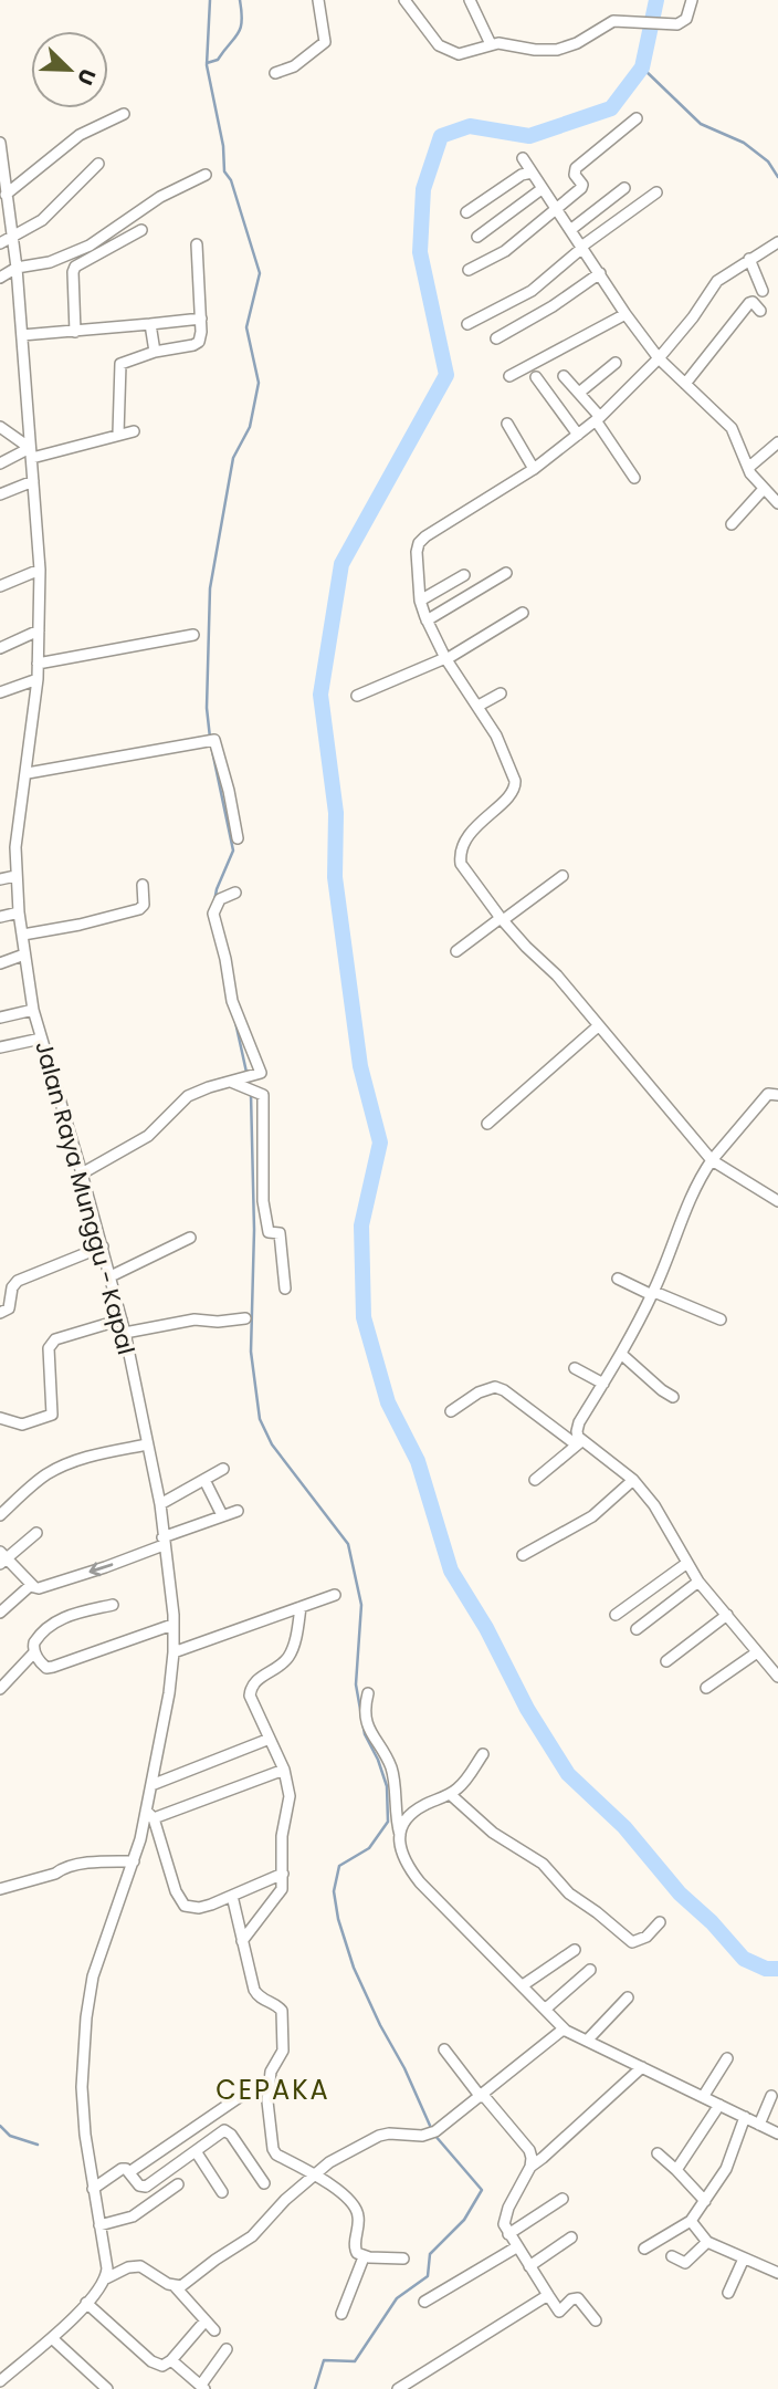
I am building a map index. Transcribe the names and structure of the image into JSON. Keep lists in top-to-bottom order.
{
  "streets": {
    "street": ["Jalan Raya Munggu - Kapal"]
  },
  "districts": ["CEPAKA"],
  "north": "bottom right"
}
